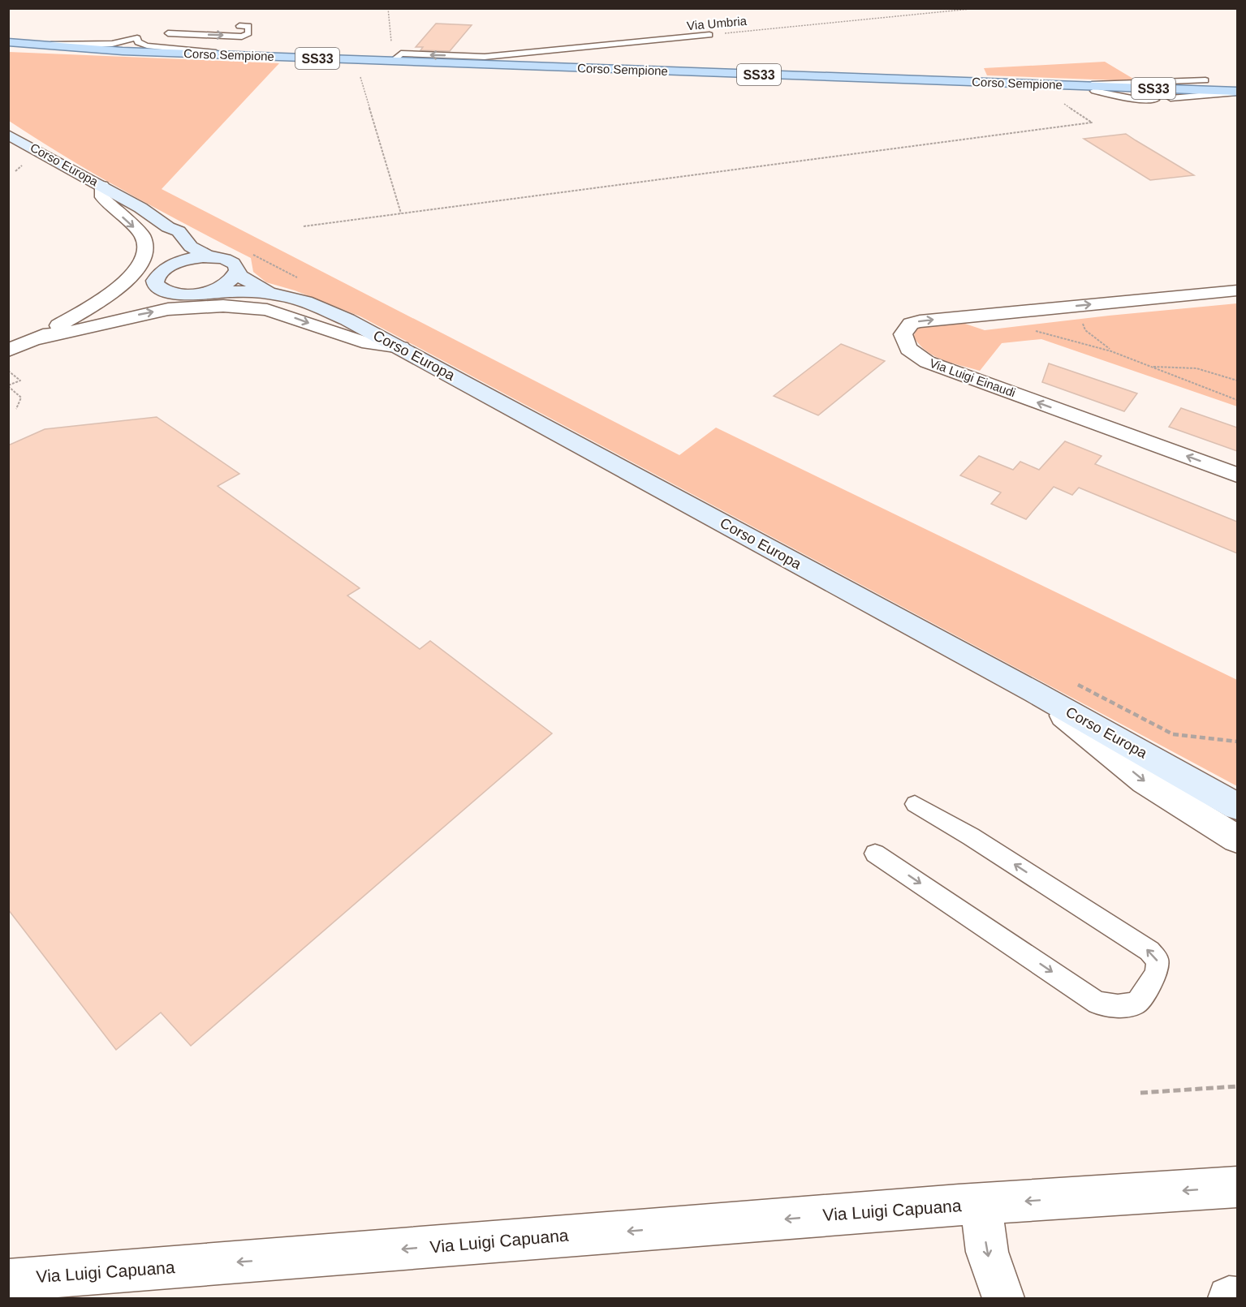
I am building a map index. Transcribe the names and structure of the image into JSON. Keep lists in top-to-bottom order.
{
  "streets": {
    "main road": ["Corso Sempione", "SS33", "Corso Europa"],
    "street": ["Via Luigi Einaudi", "Via Luigi Capuana"],
    "lane": ["Via Umbria"]
  },
  "crossings": [
    ["Via Umbria", "Corso Sempione"]
  ],
  "one_way": ["Via Luigi Capuana"]
}
